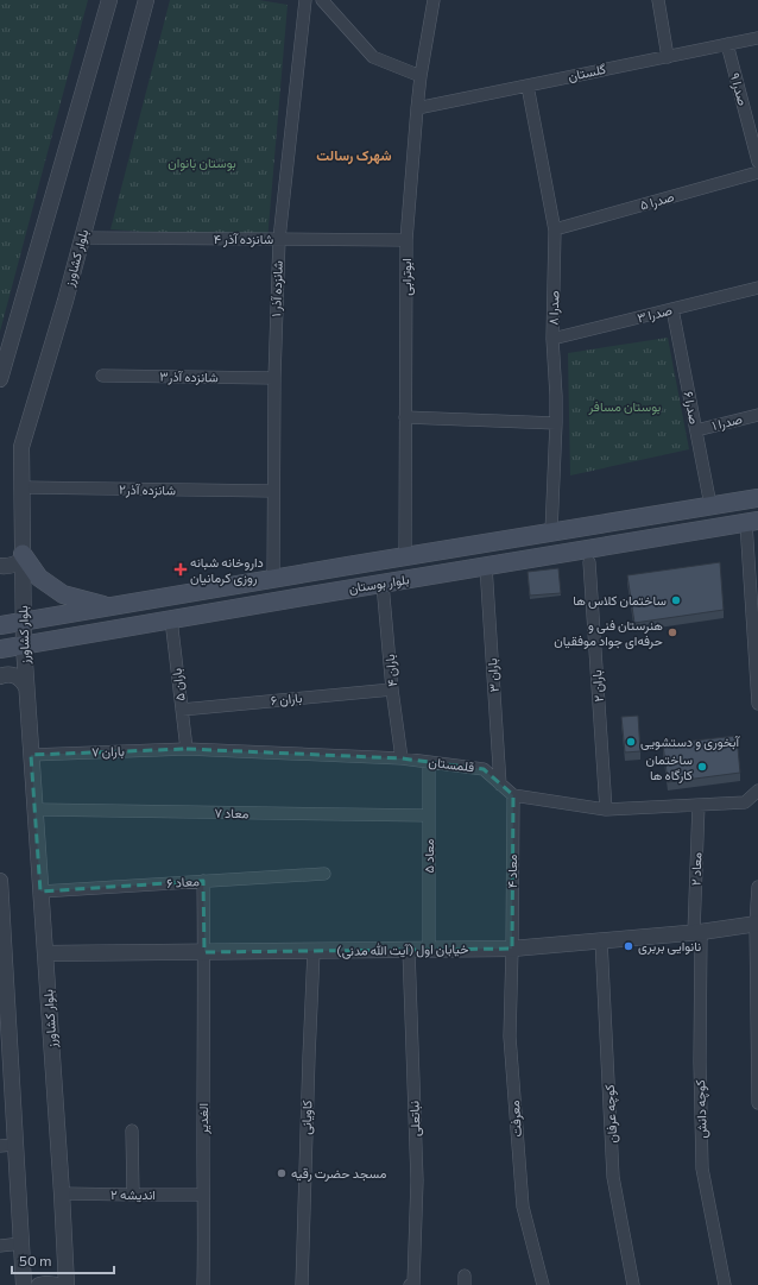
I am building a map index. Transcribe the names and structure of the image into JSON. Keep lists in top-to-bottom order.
{
  "streets": {
    "main road": ["بلوار بوستان"],
    "street": [
      "گلستان",
      "صدرا ۹",
      "صدرا ۵",
      "شانزده آذر ۴",
      "بلوار کشاورز",
      "ابوترابی",
      "شانزده آذر ۱",
      "صدرا ۸",
      "صدرا ۳",
      "شانزده آذر۳",
      "صدرا ۶",
      "صدرا ۱",
      "شانزده آذر۲",
      "باران ۴",
      "باران ۳",
      "باران ۵",
      "باران ۲",
      "باران ۶",
      "باران ۷",
      "قلمستان",
      "معاد ۷",
      "معاد ۵",
      "معاد ۲",
      "معاد ۴",
      "معاد ۶",
      "خیابان اول (آیت الله مدنی)",
      "کوچه دانش",
      "کوچه عرفان",
      "کاویانی",
      "الغدیر",
      "نباتعلی",
      "معرفت",
      "اندیشه ۲"
    ]
  },
  "crossings": [
    ["گلستان", "صدرا ۹"],
    ["گلستان", "ابوترابی"],
    ["گلستان", "صدرا ۸"],
    ["صدرا ۵", "صدرا ۸"],
    ["شانزده آذر ۴", "بلوار کشاورز"],
    ["شانزده آذر ۴", "ابوترابی"],
    ["شانزده آذر ۴", "شانزده آذر ۱"],
    ["بلوار کشاورز", "شانزده آذر۲"],
    ["بلوار کشاورز", "بلوار بوستان"],
    ["بلوار کشاورز", "باران ۷"],
    ["بلوار کشاورز", "معاد ۷"],
    ["بلوار کشاورز", "معاد ۶"],
    ["بلوار کشاورز", "خیابان اول (آیت الله مدنی)"],
    ["بلوار کشاورز", "اندیشه ۲"],
    ["ابوترابی", "بلوار بوستان"],
    ["شانزده آذر ۱", "شانزده آذر۳"],
    ["شانزده آذر ۱", "شانزده آذر۲"],
    ["شانزده آذر ۱", "بلوار بوستان"],
    ["صدرا ۸", "صدرا ۳"],
    ["صدرا ۸", "بلوار بوستان"],
    ["صدرا ۳", "صدرا ۶"],
    ["صدرا ۶", "صدرا ۱"],
    ["صدرا ۶", "بلوار بوستان"],
    ["بلوار بوستان", "باران ۴"],
    ["بلوار بوستان", "باران ۳"],
    ["بلوار بوستان", "باران ۵"],
    ["باران ۴", "باران ۶"],
    ["باران ۴", "قلمستان"],
    ["باران ۳", "قلمستان"],
    ["باران ۵", "باران ۶"],
    ["باران ۵", "باران ۷"],
    ["باران ۵", "قلمستان"],
    ["باران ۷", "قلمستان"],
    ["قلمستان", "معاد ۵"],
    ["قلمستان", "معاد ۴"],
    ["معاد ۷", "معاد ۵"],
    ["معاد ۵", "خیابان اول (آیت الله مدنی)"],
    ["معاد ۲", "خیابان اول (آیت الله مدنی)"],
    ["معاد ۲", "کوچه دانش"],
    ["معاد ۴", "خیابان اول (آیت الله مدنی)"],
    ["معاد ۴", "معرفت"],
    ["معاد ۶", "الغدیر"],
    ["خیابان اول (آیت الله مدنی)", "کوچه دانش"],
    ["خیابان اول (آیت الله مدنی)", "کوچه عرفان"],
    ["خیابان اول (آیت الله مدنی)", "کاویانی"],
    ["خیابان اول (آیت الله مدنی)", "الغدیر"],
    ["خیابان اول (آیت الله مدنی)", "نباتعلی"],
    ["خیابان اول (آیت الله مدنی)", "معرفت"],
    ["الغدیر", "اندیشه ۲"]
  ],
  "districts": ["شهرک رسالت"],
  "parks": ["بوستان بانوان", "بوستان مسافر"],
  "places": {
    "health": ["داروخانه شبانه روزی کرمانیان"],
    "other": [
      "ساختمان کلاس ها",
      "هنرستان فنی و حرفه‌ای جواد موفقیان",
      "آبخوری و دستشویی",
      "ساختمان کارگاه ها",
      "نانوایی بربری",
      "مسجد حضرت رقیه"
    ]
  },
  "scale_bar": "50 m"
}
